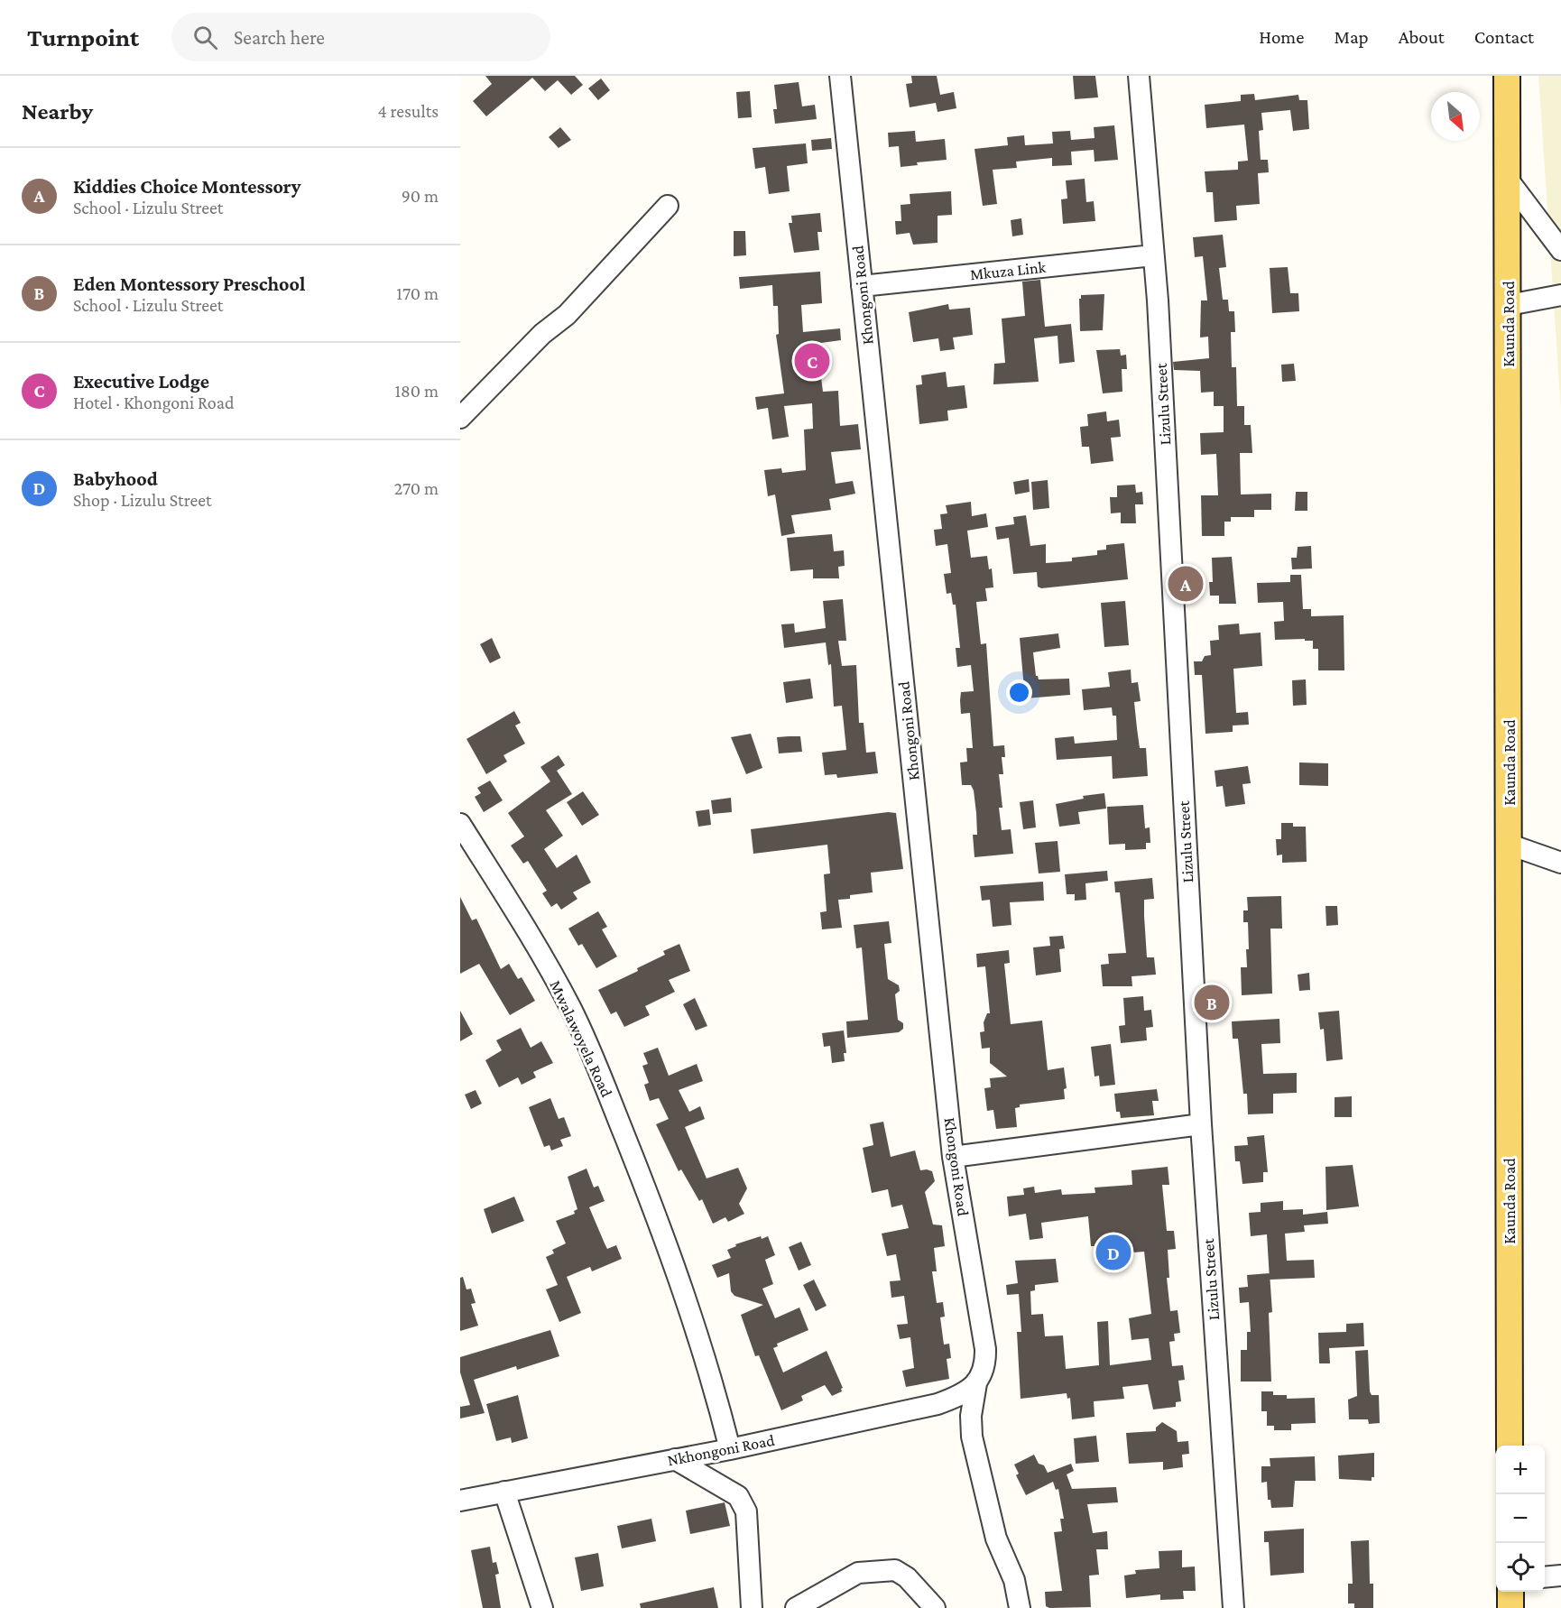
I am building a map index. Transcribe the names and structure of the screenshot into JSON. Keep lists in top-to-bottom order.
{
  "streets": {
    "main road": ["Kaunda Road"],
    "street": [
      "Mkuza Link",
      "Khongoni Road",
      "Lizulu Street",
      "Mwalawoyela Road",
      "Nkhongoni Road"
    ]
  },
  "crossings": [
    ["Mkuza Link", "Khongoni Road"],
    ["Mkuza Link", "Lizulu Street"],
    ["Khongoni Road", "Nkhongoni Road"],
    ["Mwalawoyela Road", "Nkhongoni Road"]
  ],
  "north": "bottom right",
  "page": {
    "header": "Turnpoint",
    "search": "Search here",
    "nav": [
      "Home",
      "Map",
      "About",
      "Contact"
    ],
    "heading": ["Nearby", "4 results"],
    "list": [
      {
        "mark": "A",
        "name": "Kiddies Choice Montessory",
        "note": "School · Lizulu Street",
        "value": "90 m"
      },
      {
        "mark": "B",
        "name": "Eden Montessory Preschool",
        "note": "School · Lizulu Street",
        "value": "170 m"
      },
      {
        "mark": "C",
        "name": "Executive Lodge",
        "note": "Hotel · Khongoni Road",
        "value": "180 m"
      },
      {
        "mark": "D",
        "name": "Babyhood",
        "note": "Shop · Lizulu Street",
        "value": "270 m"
      }
    ],
    "pins": [
      "C",
      "A",
      "B",
      "D"
    ],
    "map_buttons": ["+", "−"]
  }
}
